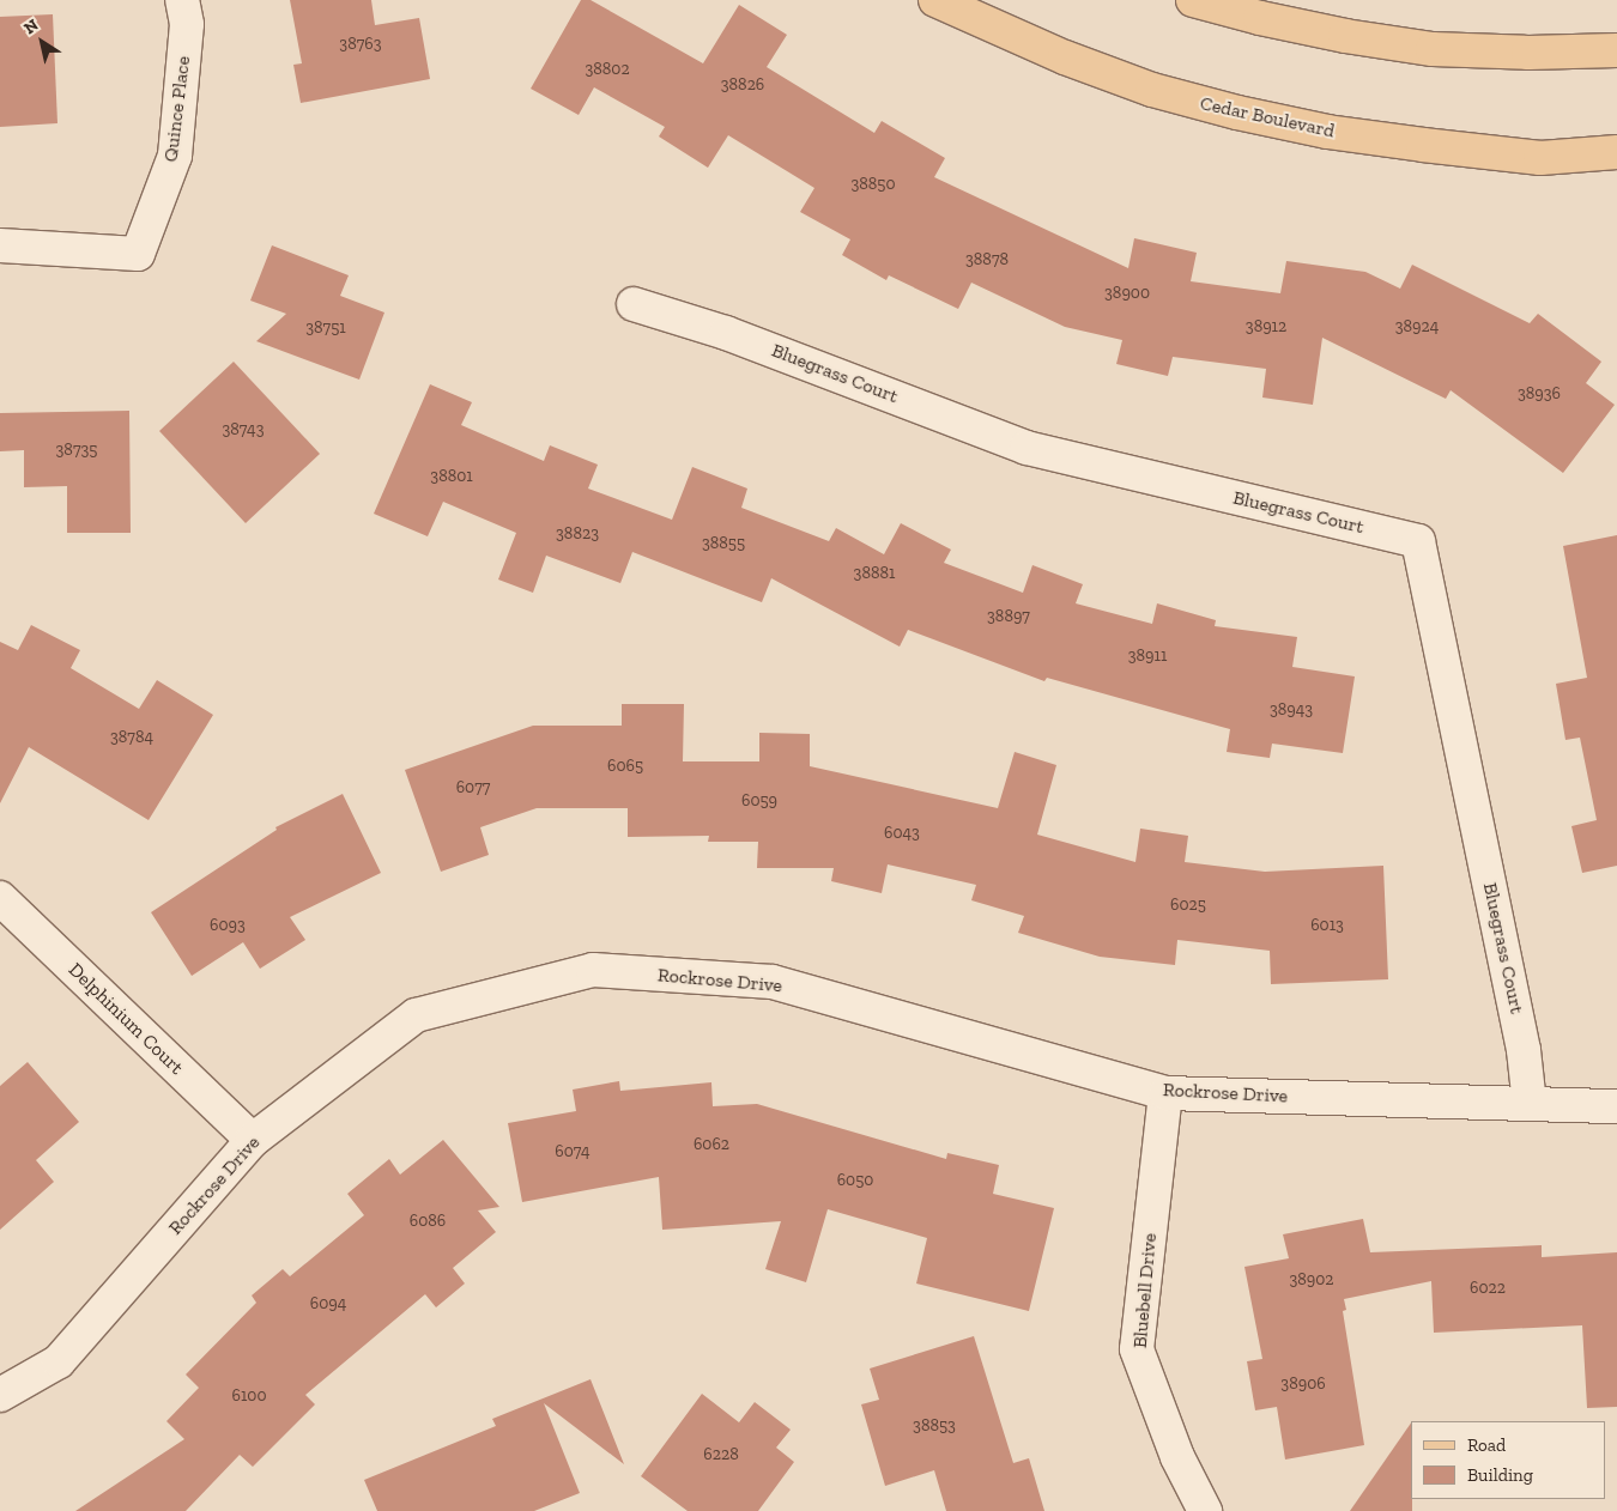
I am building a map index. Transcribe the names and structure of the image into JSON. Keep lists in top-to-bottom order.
{
  "streets": {
    "main road": ["Cedar Boulevard"],
    "street": [
      "Quince Place",
      "Bluegrass Court",
      "Rockrose Drive",
      "Delphinium Court",
      "Bluebell Drive"
    ]
  },
  "crossings": [
    ["Bluegrass Court", "Rockrose Drive"],
    ["Rockrose Drive", "Delphinium Court"],
    ["Rockrose Drive", "Bluebell Drive"]
  ],
  "house_numbers": [
    "38763",
    "38802",
    "38826",
    "38850",
    "38878",
    "38900",
    "38912",
    "38924",
    "38751",
    "38936",
    "38743",
    "38735",
    "38801",
    "38823",
    "38855",
    "38881",
    "38897",
    "38911",
    "38943",
    "38784",
    "6065",
    "6077",
    "6059",
    "6043",
    "6025",
    "6093",
    "6013",
    "6062",
    "6074",
    "6050",
    "6086",
    "38902",
    "6022",
    "6094",
    "38906",
    "6100",
    "38853",
    "6228"
  ],
  "legend": ["Road", "Building"],
  "north": "top left"
}
